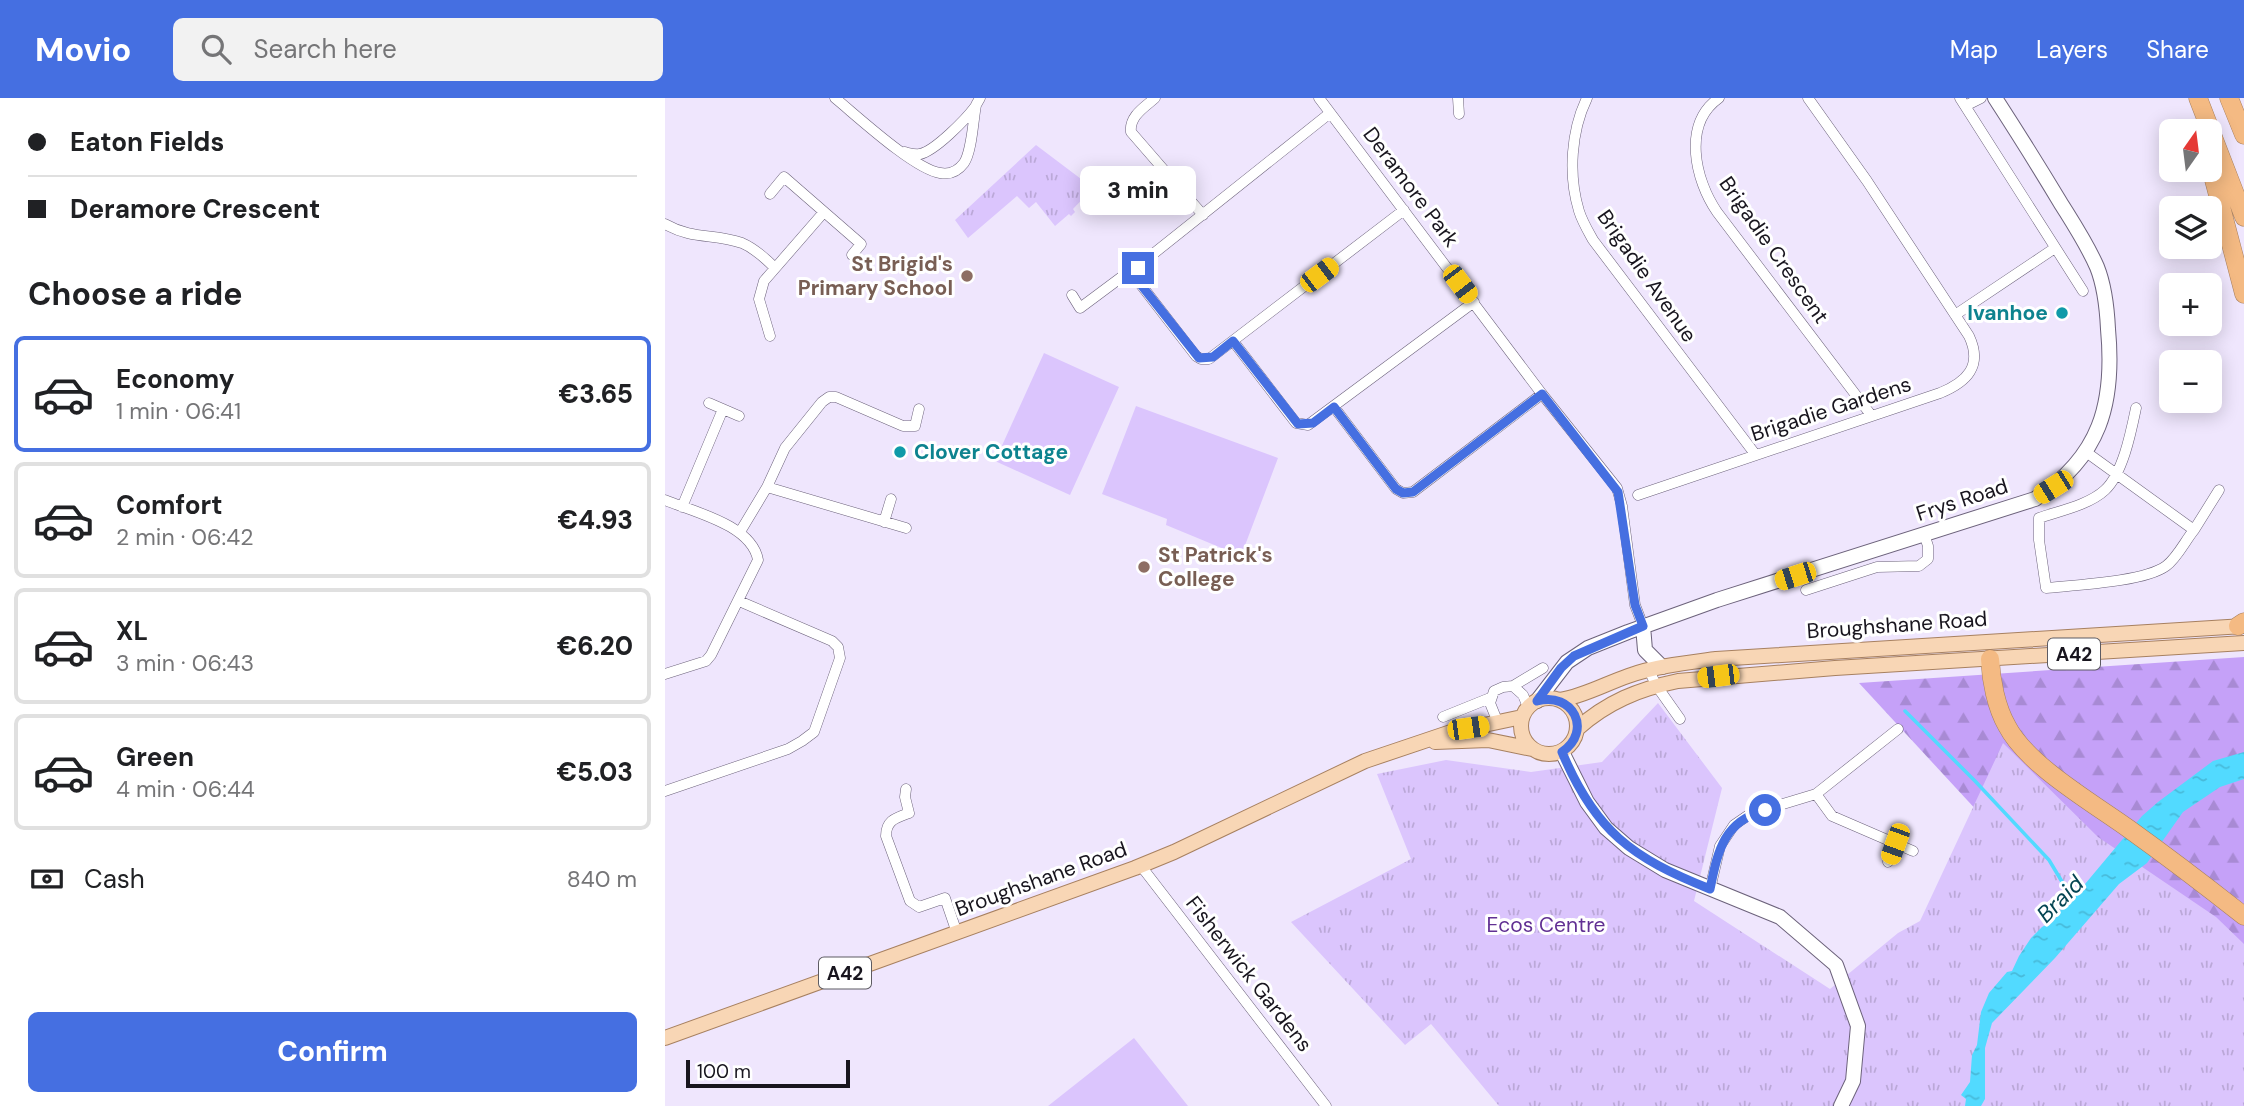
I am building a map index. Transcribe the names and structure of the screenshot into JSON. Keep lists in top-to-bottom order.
{
  "streets": {
    "main road": ["Broughshane Road", "A42"],
    "street": [
      "Deramore Park",
      "Brigadie Crescent",
      "Brigadie Avenue",
      "Brigadie Gardens",
      "Frys Road",
      "Fisherwick Gardens"
    ]
  },
  "crossings": [
    ["Deramore Park", "Frys Road"],
    ["Brigadie Crescent", "Brigadie Gardens"],
    ["Brigadie Avenue", "Brigadie Gardens"],
    ["Frys Road", "Broughshane Road"],
    ["Frys Road", "A42"],
    ["Broughshane Road", "A42"],
    ["Broughshane Road", "Fisherwick Gardens"]
  ],
  "water": ["Braid"],
  "parks": ["Ecos Centre"],
  "places": [
    "St Brigid's Primary School",
    "Ivanhoe",
    "Clover Cottage",
    "St Patrick's College"
  ],
  "scale_bar": "100 m",
  "north": "top",
  "page": {
    "header": "Movio",
    "search": "Search here",
    "nav": ["Map", "Layers", "Share"],
    "banner": ["Eaton Fields", "Deramore Crescent"],
    "map_buttons": ["+", "−"],
    "bubble": "3 min",
    "heading": "Choose a ride",
    "list": [
      {
        "name": "Economy",
        "note": "1 min · 06:41",
        "value": "€3.65"
      },
      {
        "name": "Comfort",
        "note": "2 min · 06:42",
        "value": "€4.93"
      },
      {
        "name": "XL",
        "note": "3 min · 06:43",
        "value": "€6.20"
      },
      {
        "name": "Green",
        "note": "4 min · 06:44",
        "value": "€5.03"
      }
    ],
    "pay": ["Cash", "840 m"],
    "buttons": "Confirm",
    "scale": "100 m"
  }
}
